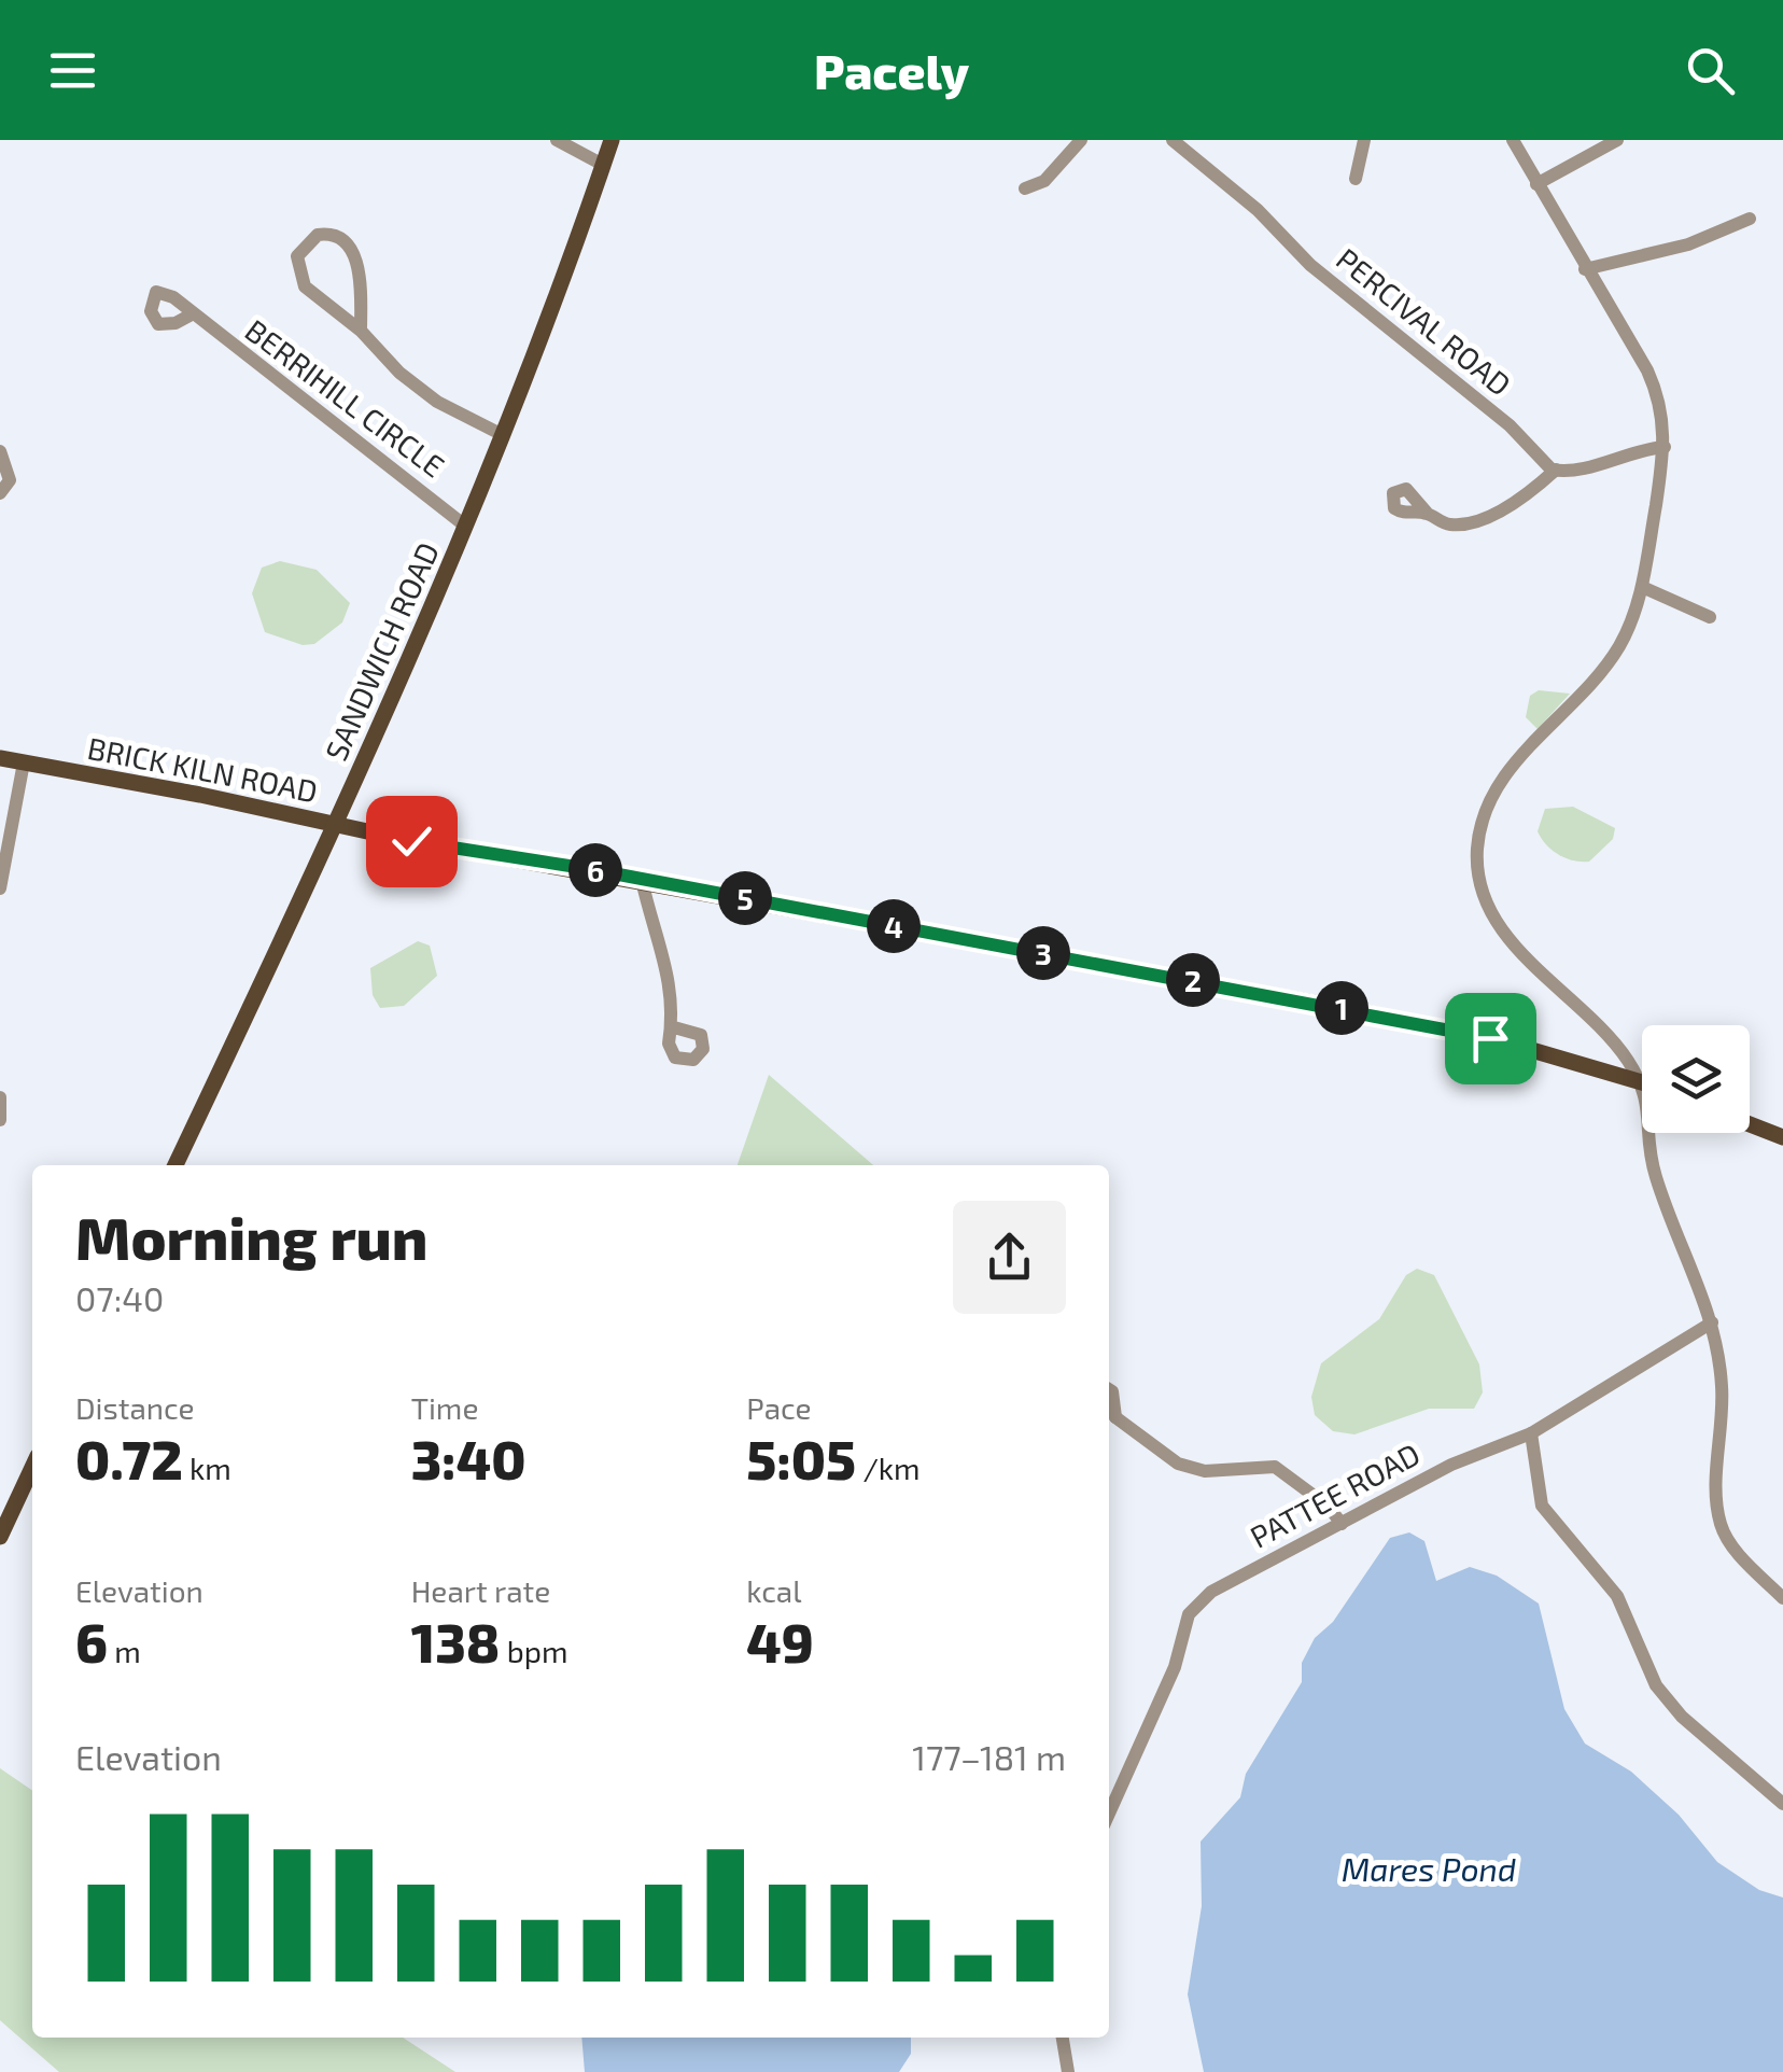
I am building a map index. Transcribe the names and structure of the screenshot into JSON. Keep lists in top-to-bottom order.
{
  "streets": {
    "main road": ["SANDWICH ROAD", "BRICK KILN ROAD"],
    "street": ["PERCIVAL ROAD", "BERRIHILL CIRCLE", "PATTEE ROAD"]
  },
  "crossings": [
    ["BERRIHILL CIRCLE", "SANDWICH ROAD"],
    ["SANDWICH ROAD", "BRICK KILN ROAD"]
  ],
  "water": ["Mares Pond"],
  "page": {
    "header": "Pacely",
    "pins": [
      "6",
      "5",
      "4",
      "3",
      "2",
      "1"
    ],
    "heading": ["Morning run", "07:40"],
    "stats": [
      ["Distance", "0.72 km"],
      ["Time", "3:40"],
      ["Pace", "5:05 /km"],
      ["Elevation", "6 m"],
      ["Heart rate", "138 bpm"],
      ["kcal", "49"]
    ],
    "chart": ["Elevation", "177–181 m"]
  }
}
